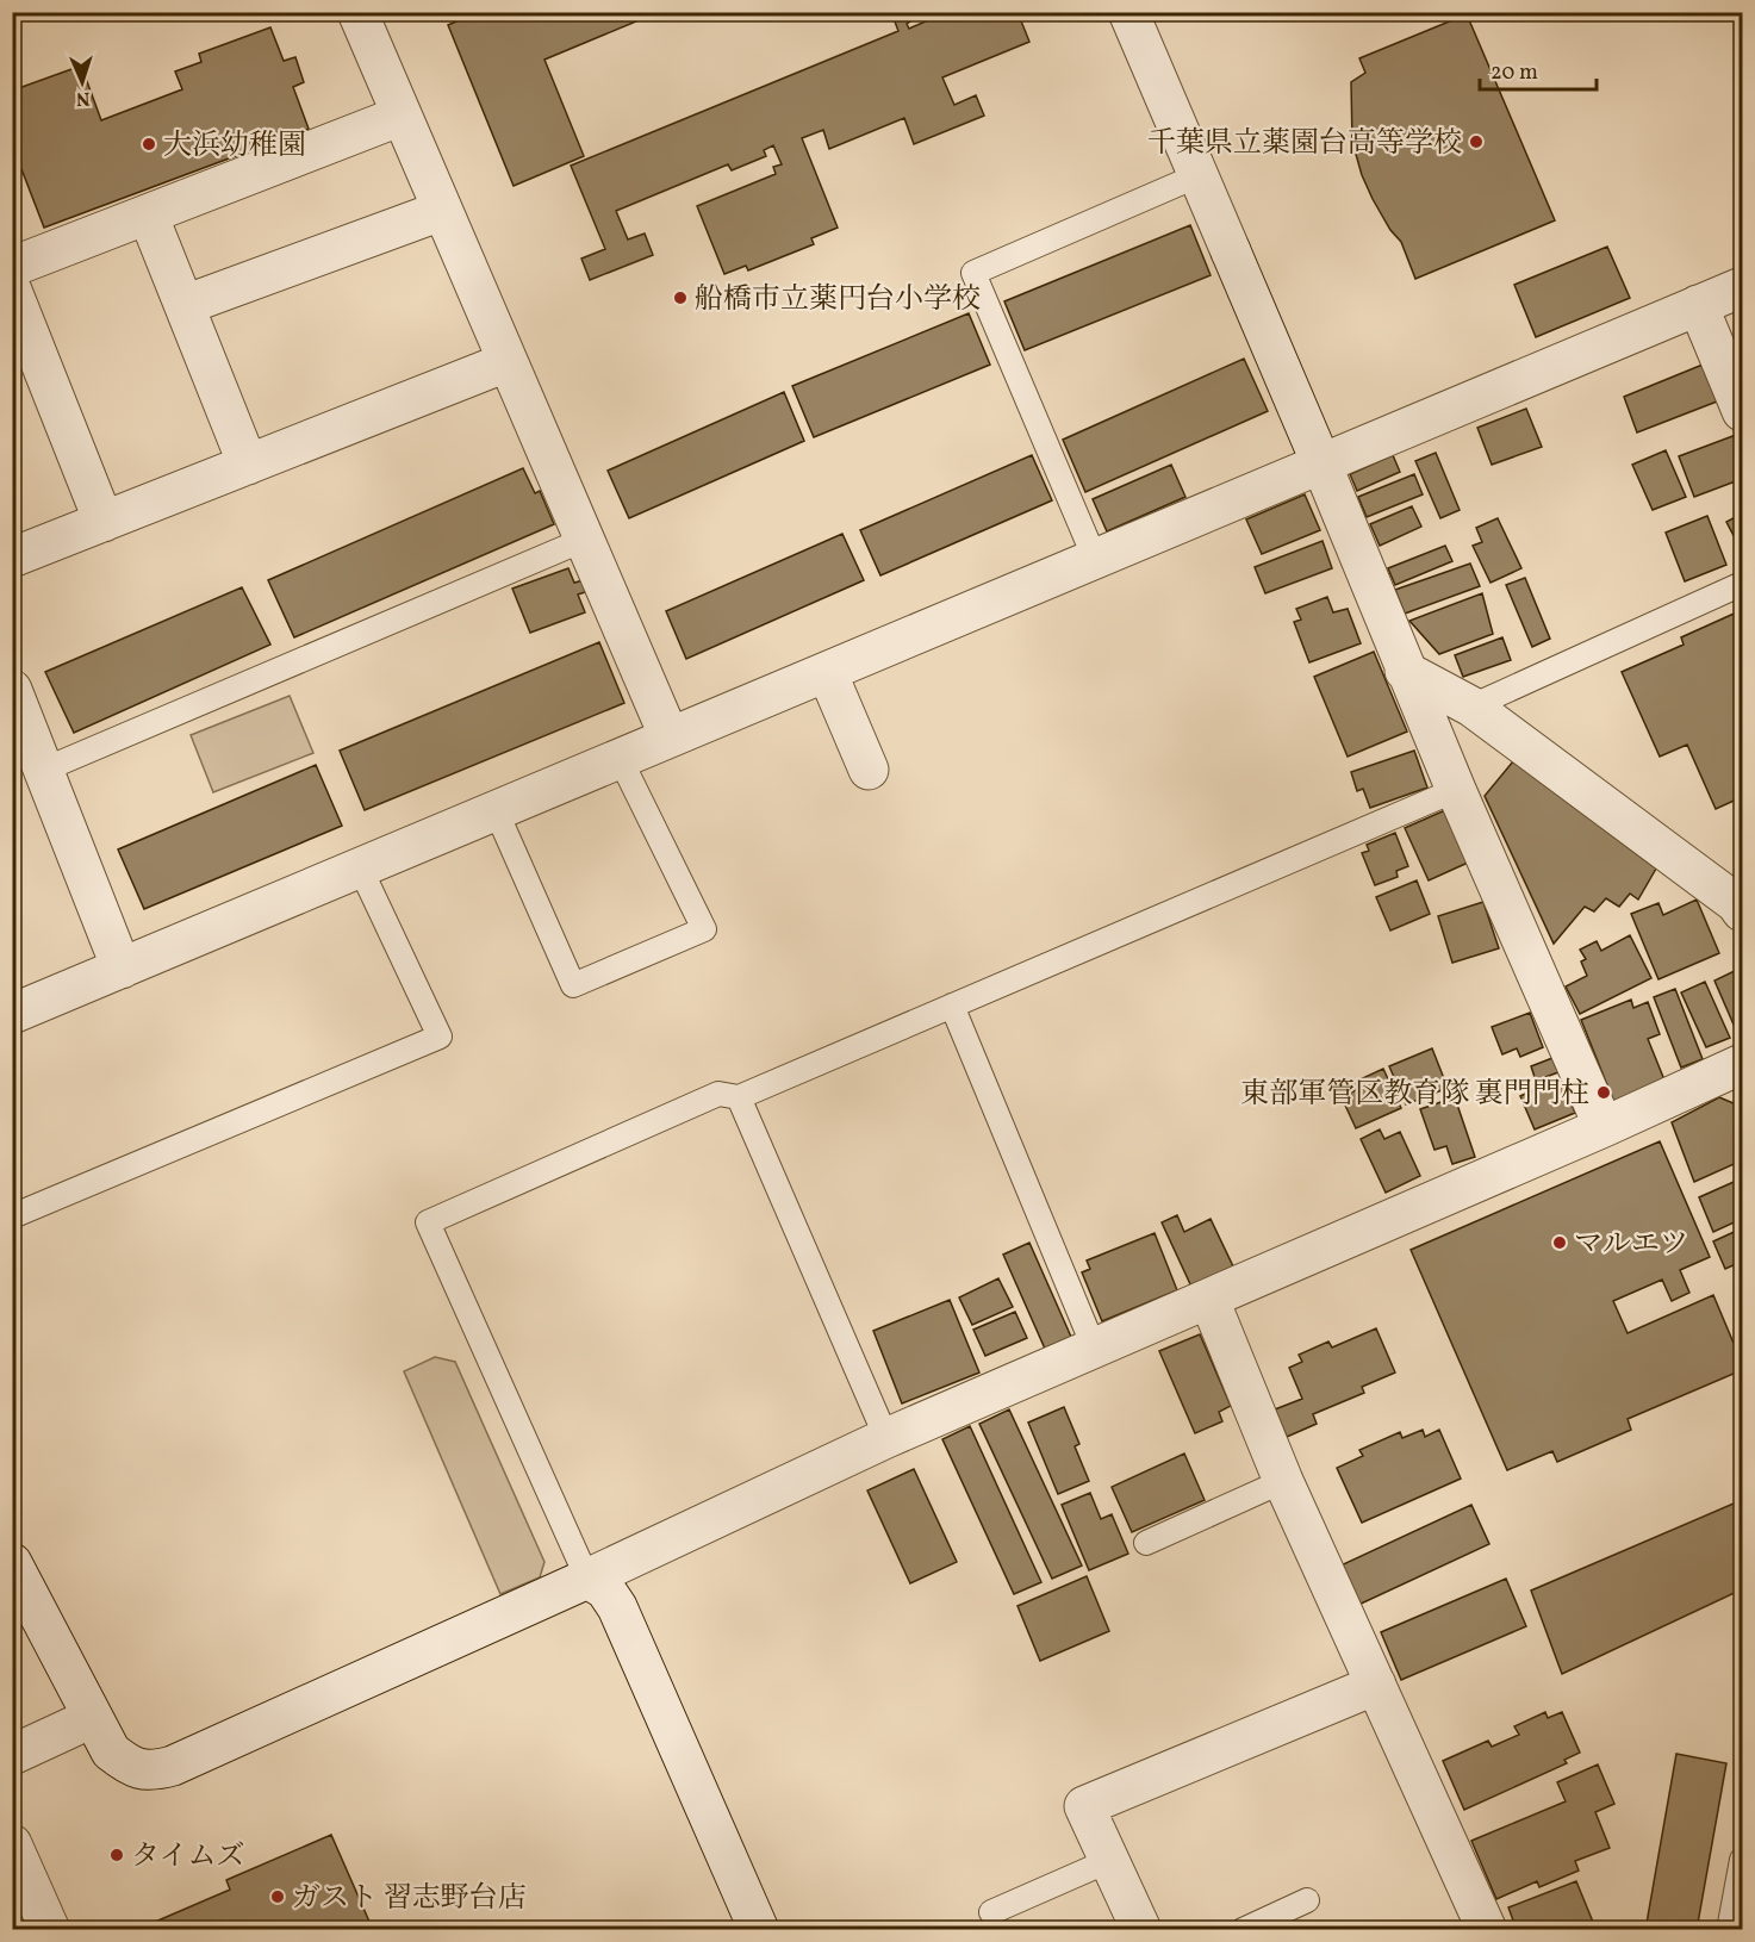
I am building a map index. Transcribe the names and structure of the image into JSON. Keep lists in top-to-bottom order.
{
  "places": [
    "千葉県立薬園台高等学校",
    "大浜幼稚園",
    "船橋市立薬円台小学校",
    "東部軍管区教育隊 裏門門柱",
    "マルエツ",
    "タイムズ",
    "ガスト 習志野台店"
  ],
  "scale_bar": "20 m",
  "north": "bottom"
}
